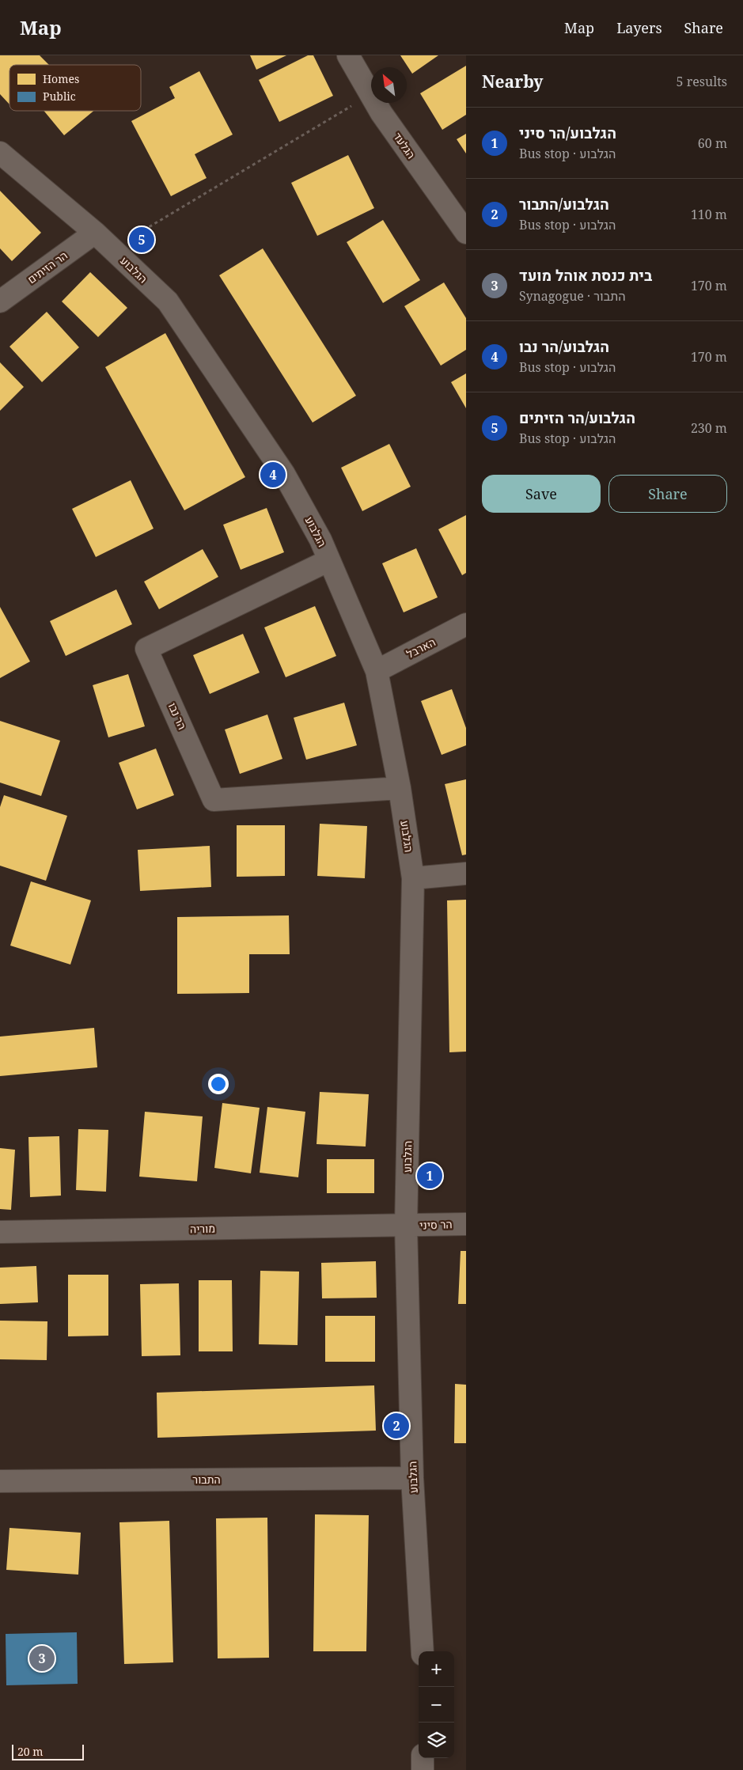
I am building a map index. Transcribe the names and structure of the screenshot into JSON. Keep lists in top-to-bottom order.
{
  "streets": {
    "street": [
      "הגלעד",
      "הר הזיתים",
      "הגלבוע",
      "הארבל",
      "הר נבו",
      "הר סיני",
      "מוריה",
      "התבור"
    ]
  },
  "crossings": [
    ["הר הזיתים", "הגלבוע"],
    ["הגלבוע", "הארבל"],
    ["הגלבוע", "הר נבו"],
    ["הגלבוע", "הר סיני"],
    ["הגלבוע", "מוריה"],
    ["הגלבוע", "התבור"],
    ["הר סיני", "מוריה"]
  ],
  "legend": ["Homes", "Public"],
  "scale_bar": "20 m",
  "north": "top left",
  "page": {
    "header": "Map",
    "nav": ["Map", "Layers", "Share"],
    "heading": ["Nearby", "5 results"],
    "list": [
      {
        "mark": "1",
        "name": "הגלבוע/הר סיני",
        "note": "Bus stop · הגלבוע",
        "value": "60 m"
      },
      {
        "mark": "2",
        "name": "הגלבוע/התבור",
        "note": "Bus stop · הגלבוע",
        "value": "110 m"
      },
      {
        "mark": "3",
        "name": "בית כנסת אוהל מועד",
        "note": "Synagogue · התבור",
        "value": "170 m"
      },
      {
        "mark": "4",
        "name": "הגלבוע/הר נבו",
        "note": "Bus stop · הגלבוע",
        "value": "170 m"
      },
      {
        "mark": "5",
        "name": "הגלבוע/הר הזיתים",
        "note": "Bus stop · הגלבוע",
        "value": "230 m"
      }
    ],
    "pins": [
      "5",
      "4",
      "1",
      "2",
      "3"
    ],
    "buttons": ["Save", "Share"],
    "map_buttons": ["+", "−"],
    "scale": "20 m"
  }
}
